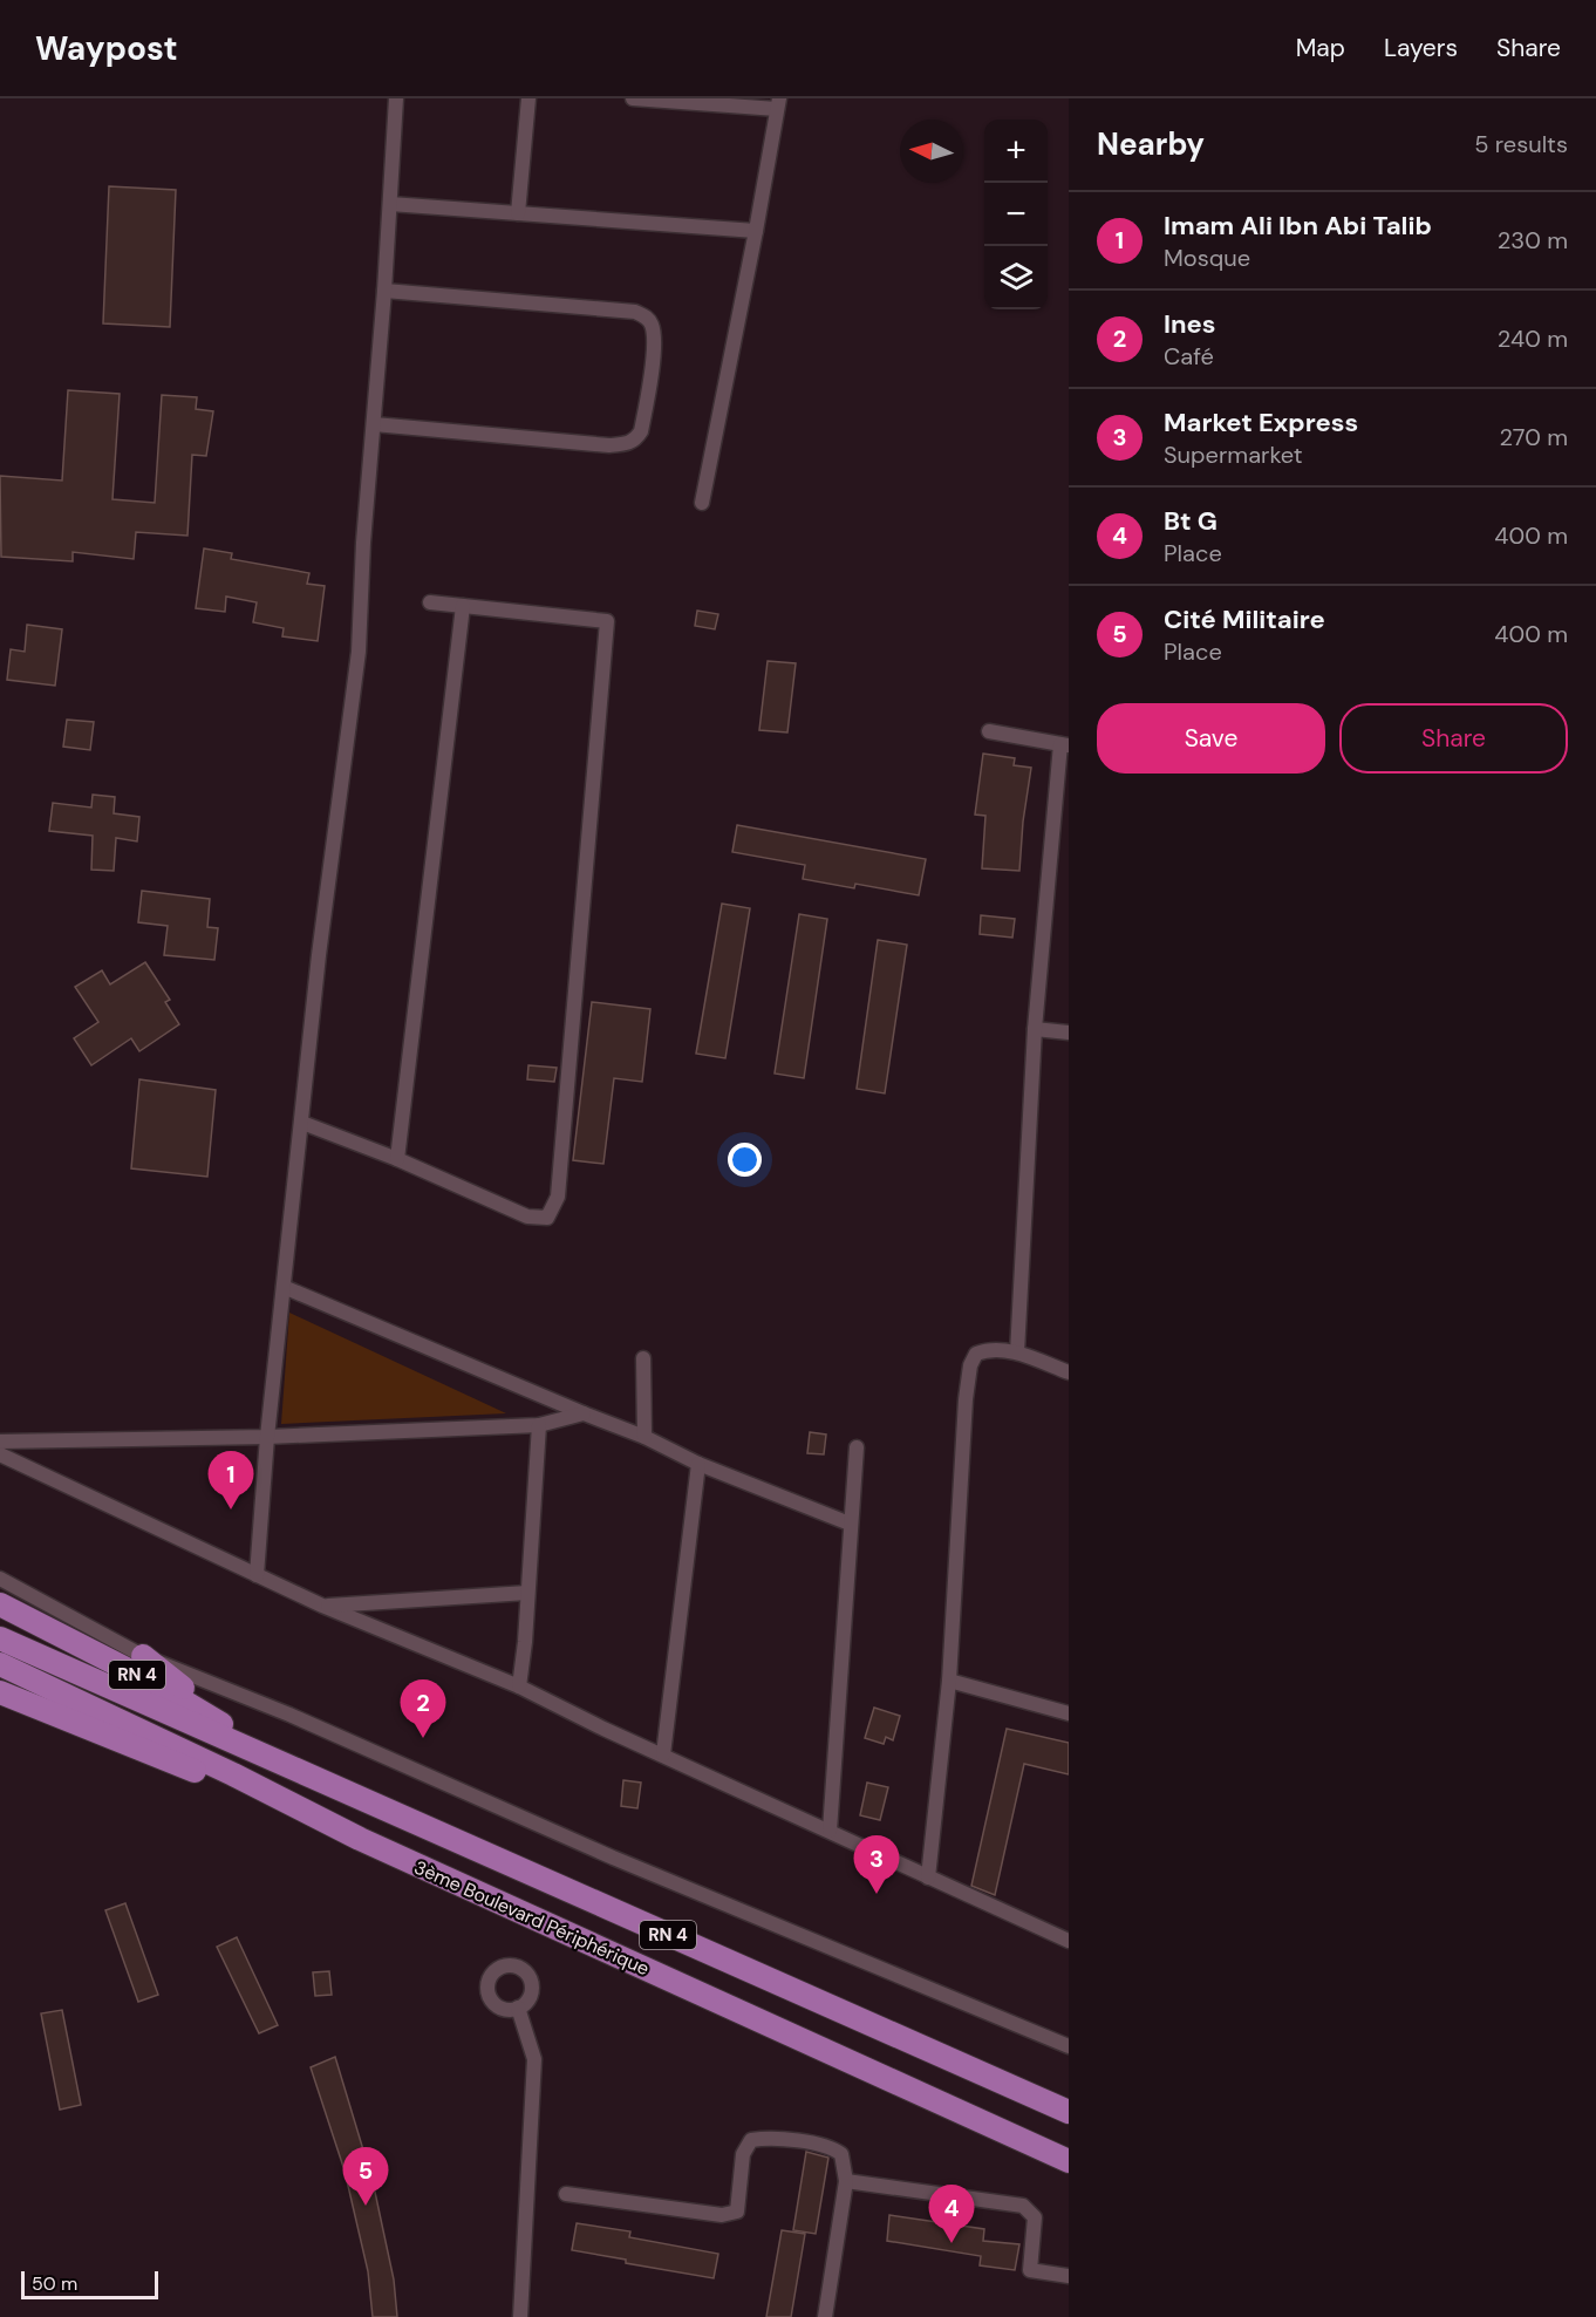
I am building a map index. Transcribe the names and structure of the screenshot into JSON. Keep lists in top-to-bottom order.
{
  "streets": {
    "highway": ["RN 4", "3ème Boulevard Périphérique"]
  },
  "crossings": [
    ["RN 4", "3ème Boulevard Périphérique"]
  ],
  "scale_bar": "50 m",
  "north": "left",
  "page": {
    "header": "Waypost",
    "nav": ["Map", "Layers", "Share"],
    "heading": ["Nearby", "5 results"],
    "map_buttons": ["+", "−"],
    "list": [
      {
        "mark": "1",
        "name": "Imam Ali Ibn Abi Talib",
        "note": "Mosque",
        "value": "230 m"
      },
      {
        "mark": "2",
        "name": "Ines",
        "note": "Café",
        "value": "240 m"
      },
      {
        "mark": "3",
        "name": "Market Express",
        "note": "Supermarket",
        "value": "270 m"
      },
      {
        "mark": "4",
        "name": "Bt G",
        "note": "Place",
        "value": "400 m"
      },
      {
        "mark": "5",
        "name": "Cité Militaire",
        "note": "Place",
        "value": "400 m"
      }
    ],
    "buttons": ["Save", "Share"],
    "pins": [
      "1",
      "2",
      "3",
      "5",
      "4"
    ],
    "scale": "50 m"
  }
}
